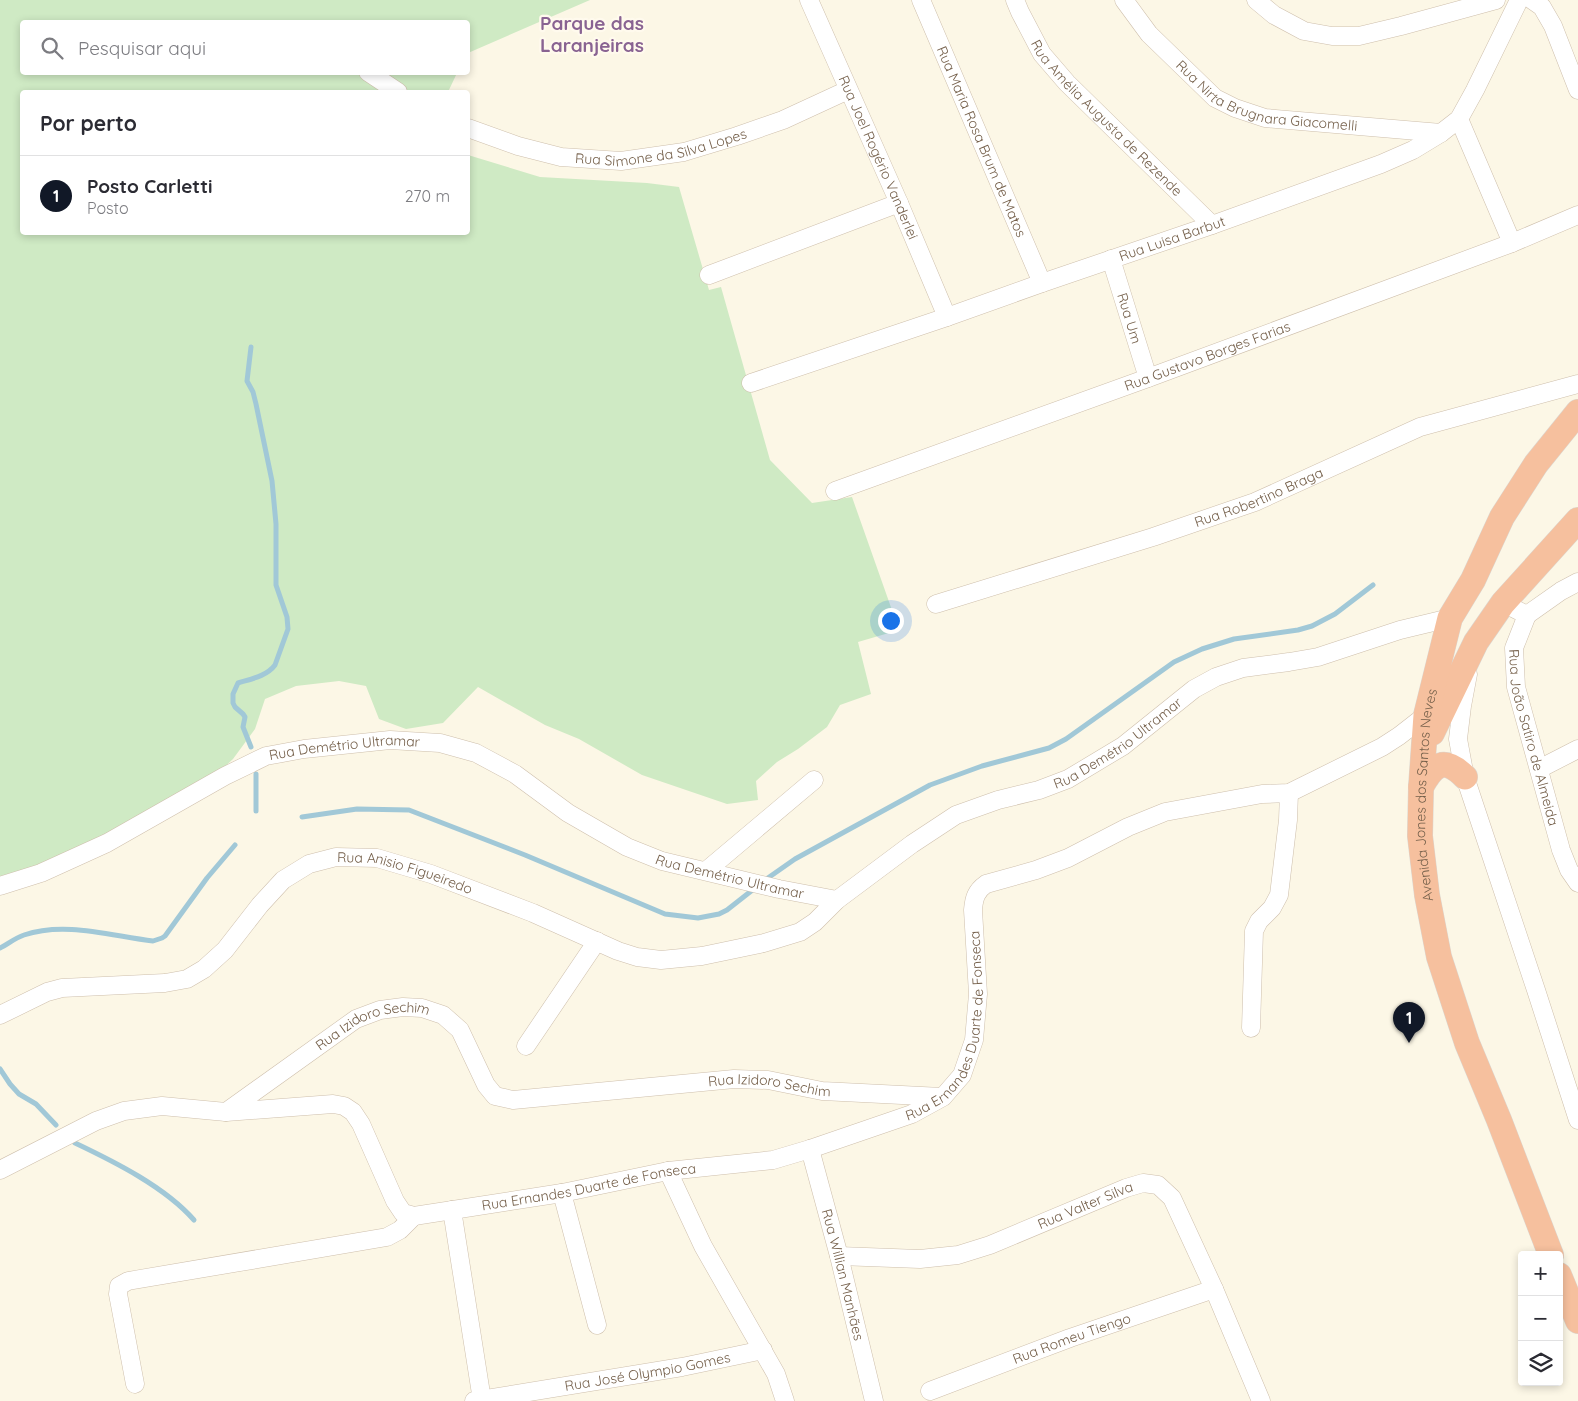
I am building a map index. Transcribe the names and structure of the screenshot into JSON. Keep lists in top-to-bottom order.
{
  "streets": {
    "highway": ["Avenida Jones dos Santos Neves"],
    "street": [
      "Rua Nirta Brugnara Giacomelli",
      "Rua Amélia Augusta de Rezende",
      "Rua Maria Rosa Brum de Matos",
      "Rua Simone da Silva Lopes",
      "Rua Joel Rogério Vanderlei",
      "Rua Luisa Barbut",
      "Rua Um",
      "Rua Gustavo Borges Farias",
      "Rua Robertino Braga",
      "Rua João Satiro de Almeida",
      "Rua Demétrio Ultramar",
      "Rua Anisio Figueiredo",
      "Rua Ernandes Duarte de Fonseca",
      "Rua Izidoro Sechim",
      "Rua Valter Silva",
      "Rua Willian Manhães",
      "Rua Romeu Tiengo",
      "Rua José Olympio Gomes"
    ]
  },
  "crossings": [
    ["Rua Nirta Brugnara Giacomelli", "Rua Luisa Barbut"],
    ["Rua Amélia Augusta de Rezende", "Rua Luisa Barbut"],
    ["Rua Maria Rosa Brum de Matos", "Rua Luisa Barbut"],
    ["Rua Simone da Silva Lopes", "Rua Joel Rogério Vanderlei"],
    ["Rua Joel Rogério Vanderlei", "Rua Luisa Barbut"],
    ["Rua Luisa Barbut", "Rua Um"],
    ["Rua Um", "Rua Gustavo Borges Farias"],
    ["Rua Demétrio Ultramar", "Avenida Jones dos Santos Neves"],
    ["Rua Demétrio Ultramar", "Rua Anisio Figueiredo"],
    ["Avenida Jones dos Santos Neves", "Rua Ernandes Duarte de Fonseca"],
    ["Rua Ernandes Duarte de Fonseca", "Rua Izidoro Sechim"],
    ["Rua Ernandes Duarte de Fonseca", "Rua Willian Manhães"],
    ["Rua Valter Silva", "Rua Willian Manhães"],
    ["Rua Valter Silva", "Rua Romeu Tiengo"]
  ],
  "districts": ["Parque das Laranjeiras"],
  "page": {
    "search": "Pesquisar aqui",
    "heading": "Por perto",
    "list": [
      {
        "mark": "1",
        "name": "Posto Carletti",
        "note": "Posto",
        "value": "270 m"
      }
    ],
    "pins": "1",
    "map_buttons": ["+", "−"]
  }
}
